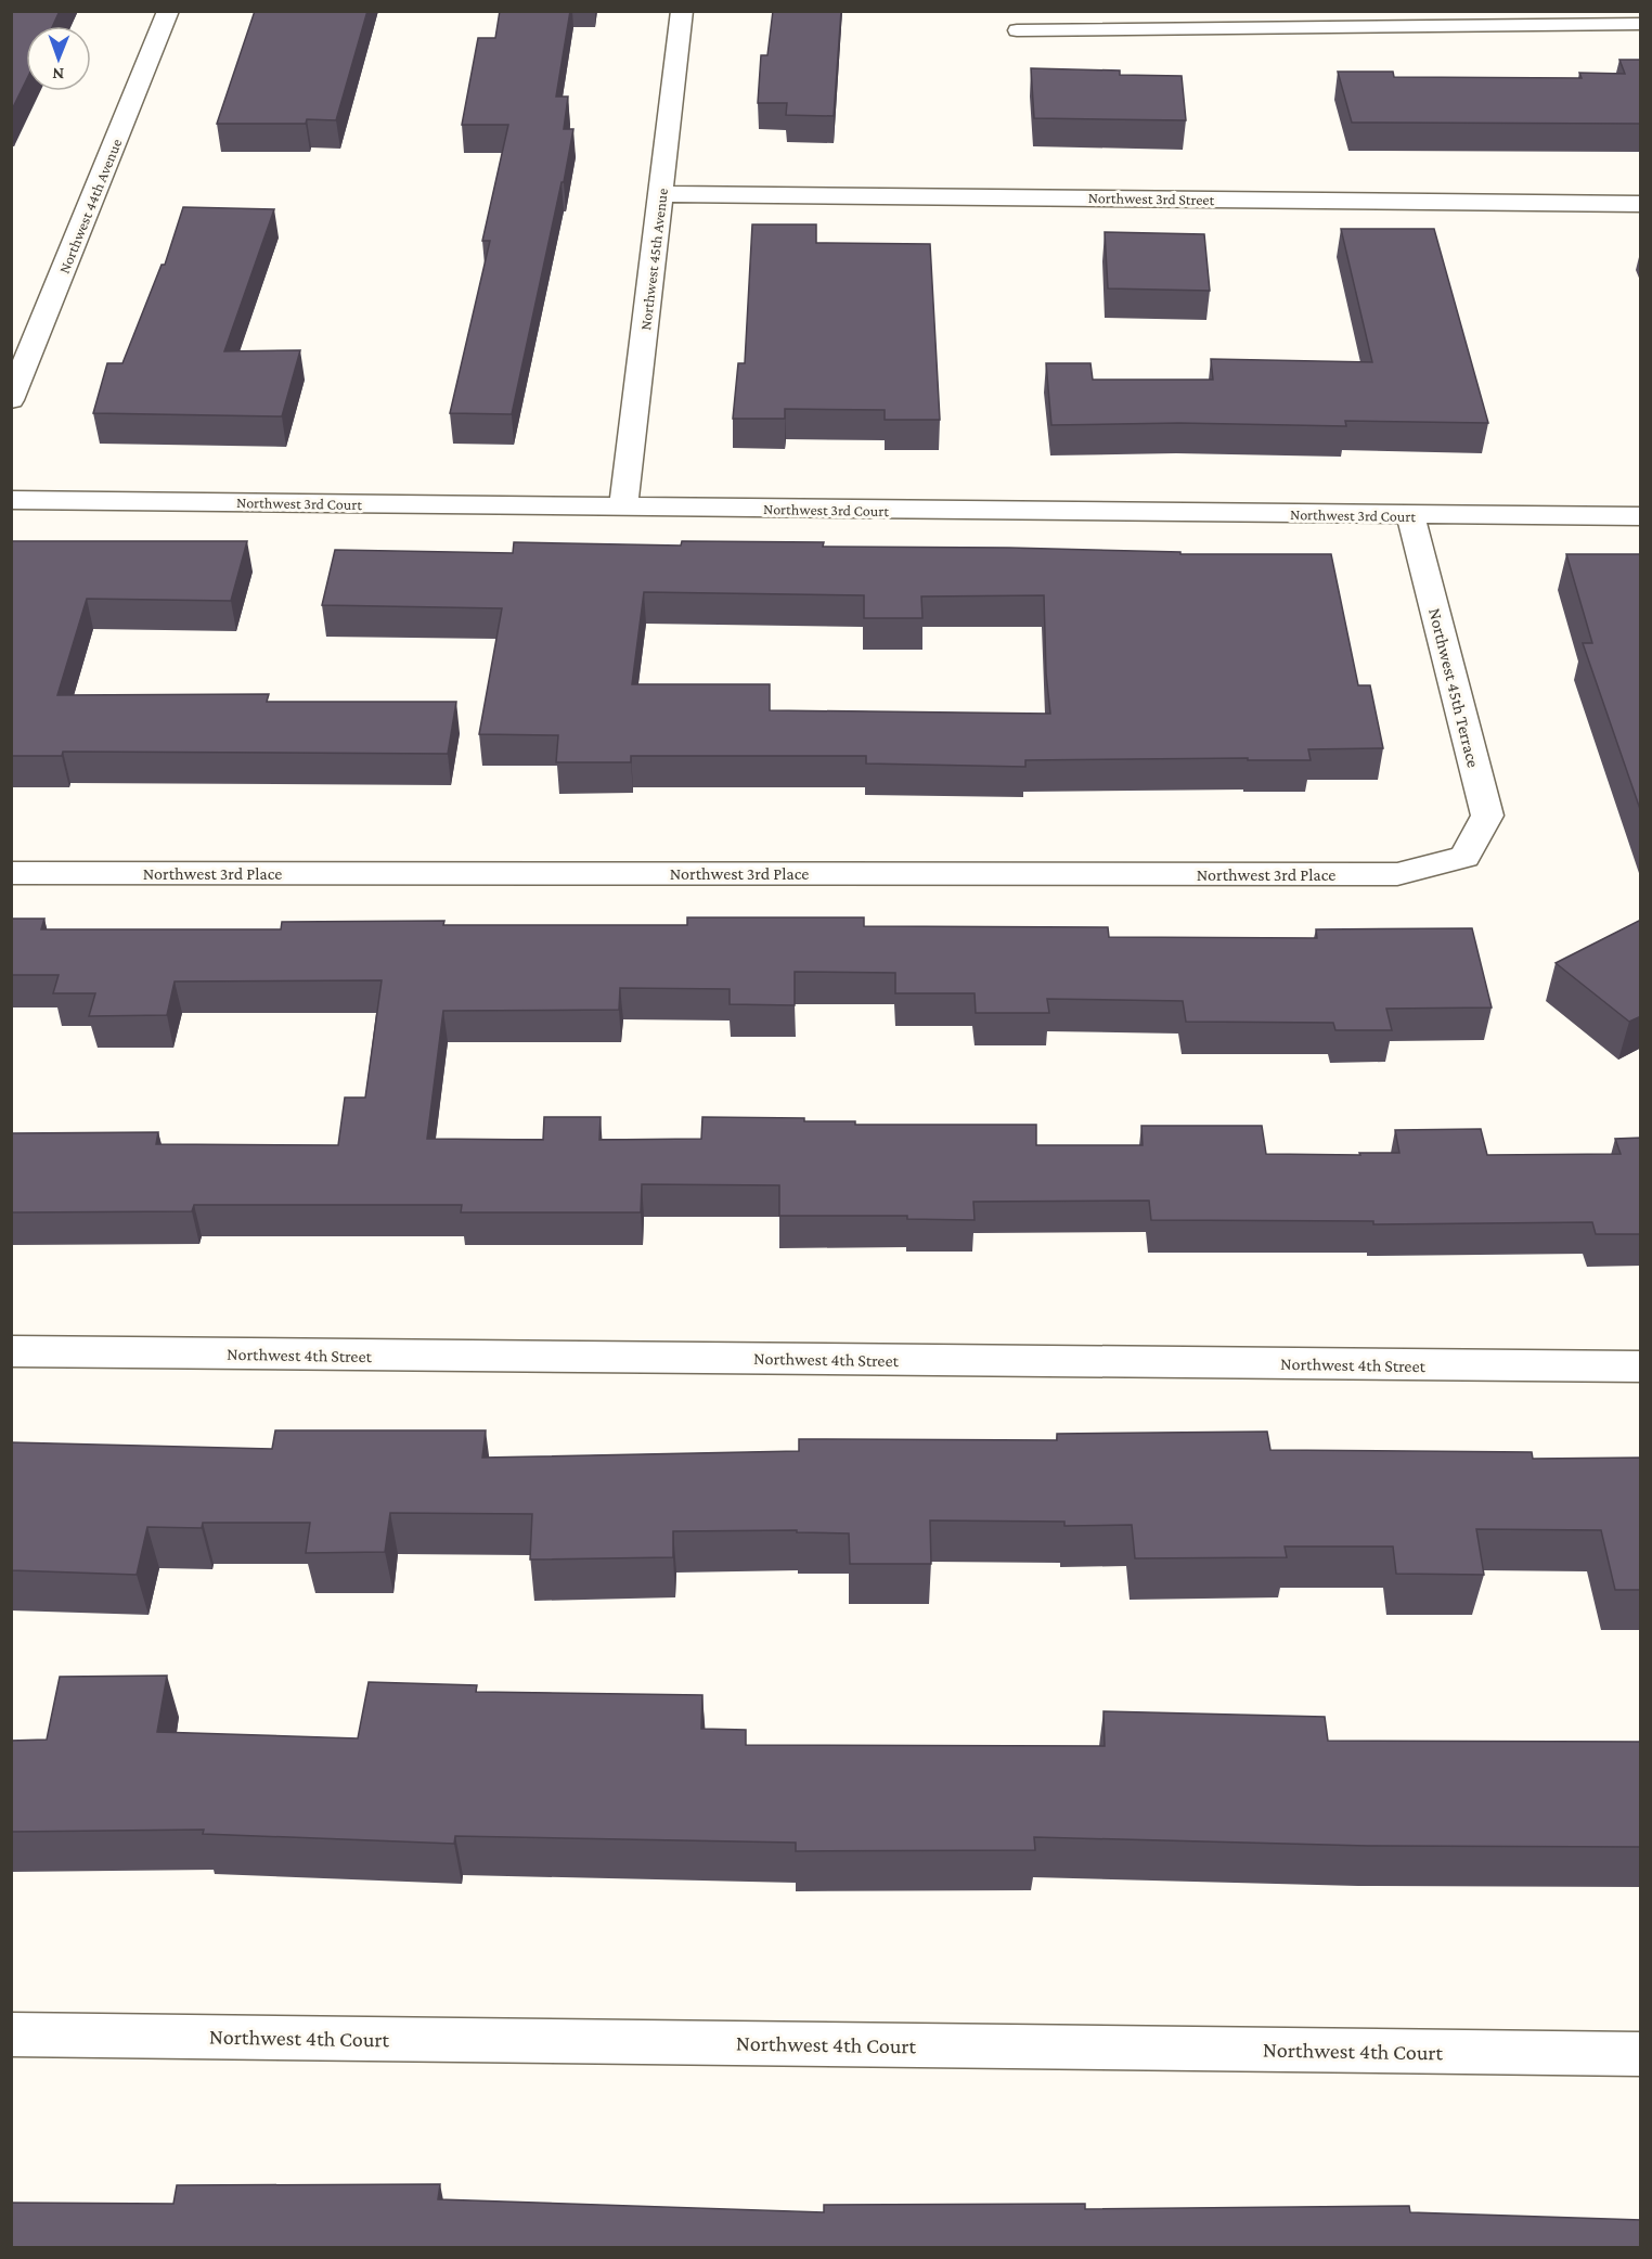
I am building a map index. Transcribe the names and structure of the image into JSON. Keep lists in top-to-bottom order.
{
  "streets": {
    "street": [
      "Northwest 3rd Street",
      "Northwest 44th Avenue",
      "Northwest 45th Avenue",
      "Northwest 3rd Court",
      "Northwest 45th Terrace",
      "Northwest 3rd Place",
      "Northwest 4th Street",
      "Northwest 4th Court"
    ]
  },
  "crossings": [
    ["Northwest 3rd Street", "Northwest 45th Avenue"],
    ["Northwest 45th Avenue", "Northwest 3rd Court"],
    ["Northwest 3rd Court", "Northwest 45th Terrace"],
    ["Northwest 45th Terrace", "Northwest 3rd Place"]
  ],
  "north": "bottom"
}
